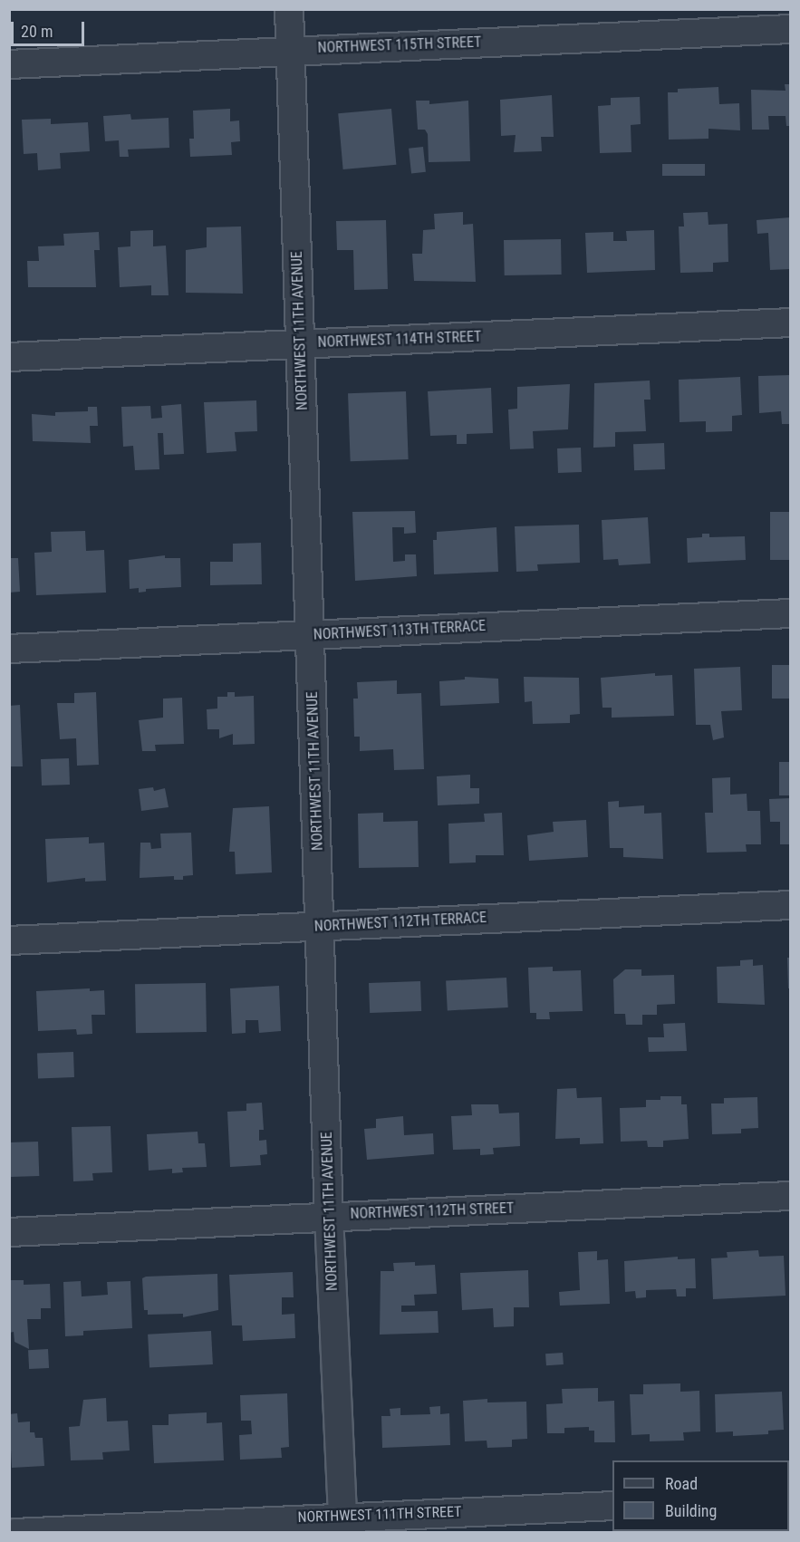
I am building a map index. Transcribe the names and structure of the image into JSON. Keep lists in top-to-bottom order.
{
  "streets": {
    "street": [
      "NORTHWEST 115TH STREET",
      "NORTHWEST 11TH AVENUE",
      "NORTHWEST 114TH STREET",
      "NORTHWEST 113TH TERRACE",
      "NORTHWEST 112TH TERRACE",
      "NORTHWEST 112TH STREET",
      "NORTHWEST 111TH STREET"
    ]
  },
  "crossings": [
    ["NORTHWEST 115TH STREET", "NORTHWEST 11TH AVENUE"],
    ["NORTHWEST 11TH AVENUE", "NORTHWEST 114TH STREET"],
    ["NORTHWEST 11TH AVENUE", "NORTHWEST 113TH TERRACE"],
    ["NORTHWEST 11TH AVENUE", "NORTHWEST 112TH TERRACE"],
    ["NORTHWEST 11TH AVENUE", "NORTHWEST 112TH STREET"],
    ["NORTHWEST 11TH AVENUE", "NORTHWEST 111TH STREET"]
  ],
  "legend": ["Road", "Building"],
  "scale_bar": "20 m"
}
